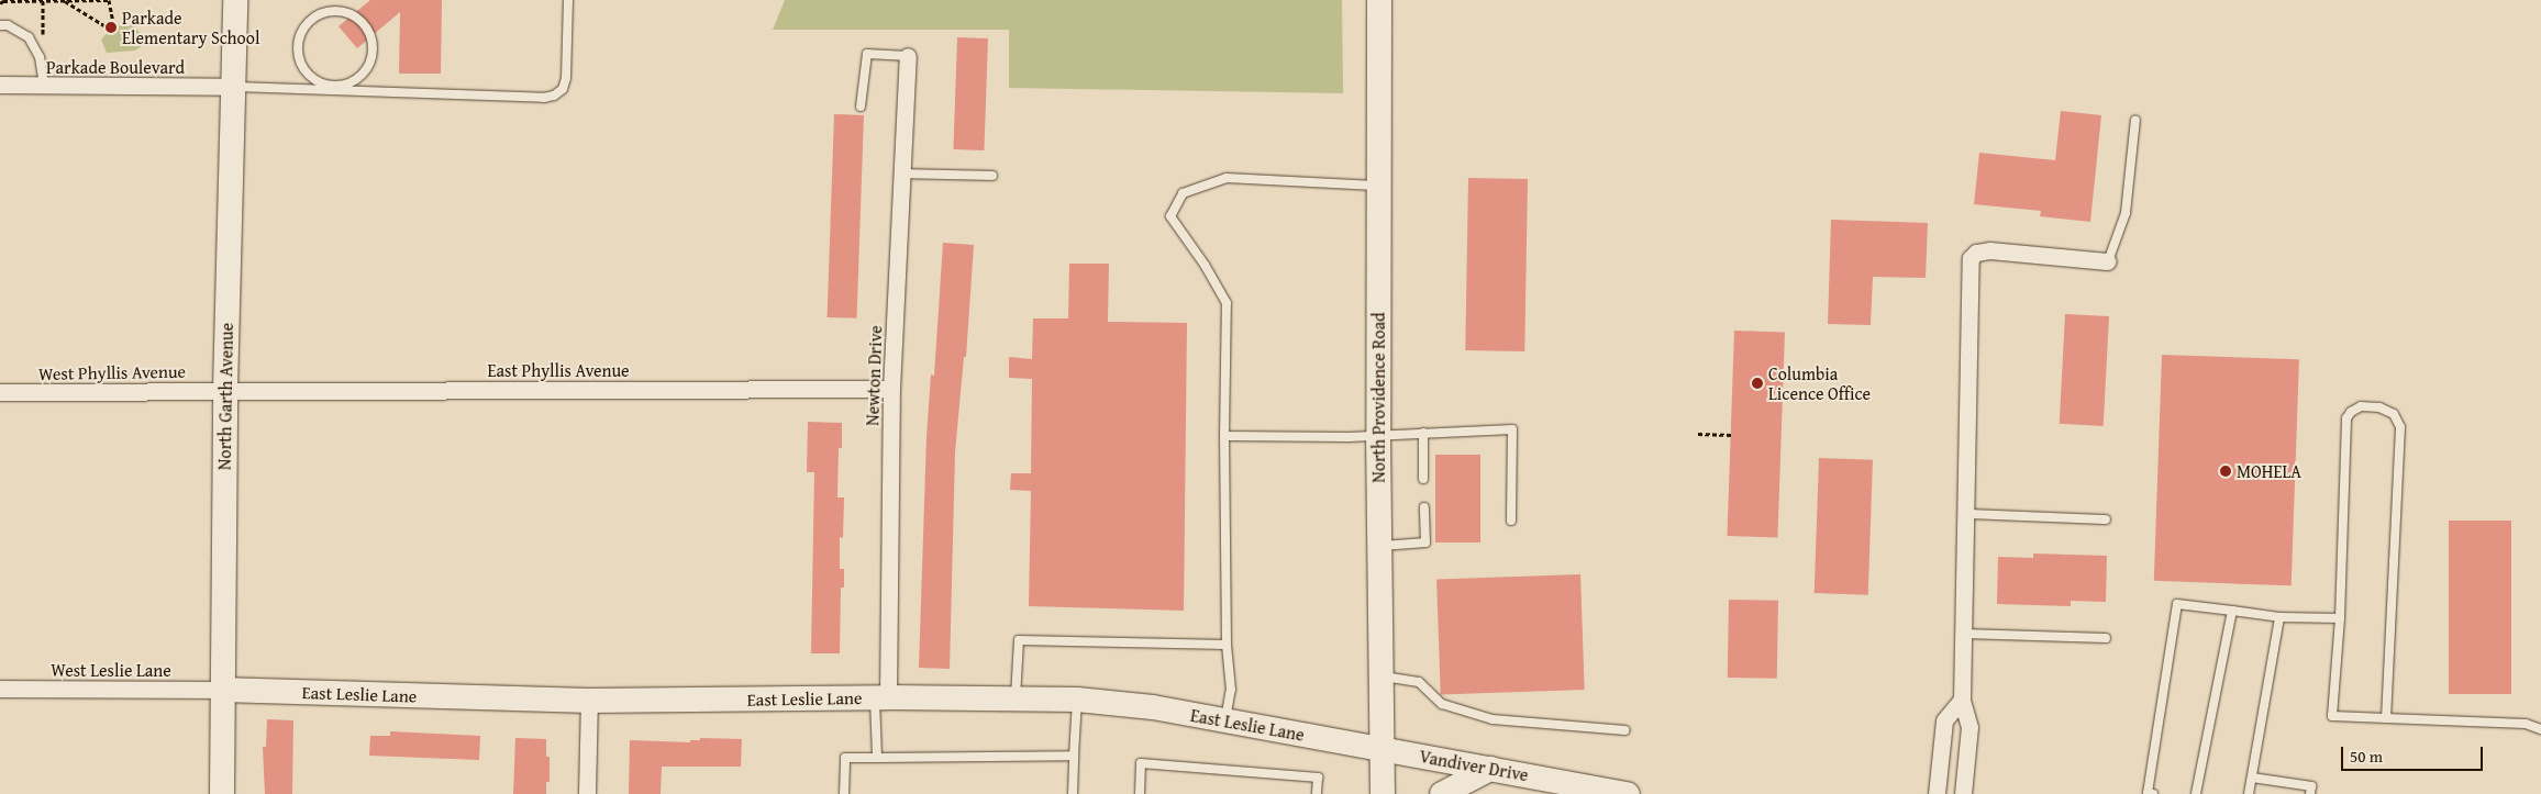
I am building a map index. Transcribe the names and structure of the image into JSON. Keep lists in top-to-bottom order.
{
  "streets": {
    "street": [
      "Parkade Boulevard",
      "East Phyllis Avenue",
      "West Phyllis Avenue",
      "Newton Drive",
      "North Garth Avenue",
      "North Providence Road",
      "West Leslie Lane",
      "East Leslie Lane",
      "Vandiver Drive"
    ]
  },
  "crossings": [
    ["Parkade Boulevard", "North Garth Avenue"],
    ["East Phyllis Avenue", "West Phyllis Avenue"],
    ["East Phyllis Avenue", "Newton Drive"],
    ["East Phyllis Avenue", "North Garth Avenue"],
    ["West Phyllis Avenue", "North Garth Avenue"],
    ["Newton Drive", "East Leslie Lane"],
    ["North Garth Avenue", "West Leslie Lane"],
    ["North Garth Avenue", "East Leslie Lane"],
    ["North Providence Road", "East Leslie Lane"],
    ["North Providence Road", "Vandiver Drive"],
    ["West Leslie Lane", "East Leslie Lane"],
    ["East Leslie Lane", "Vandiver Drive"]
  ],
  "places": ["Parkade Elementary School", "Columbia Licence Office", "MOHELA"],
  "scale_bar": "50 m"
}
